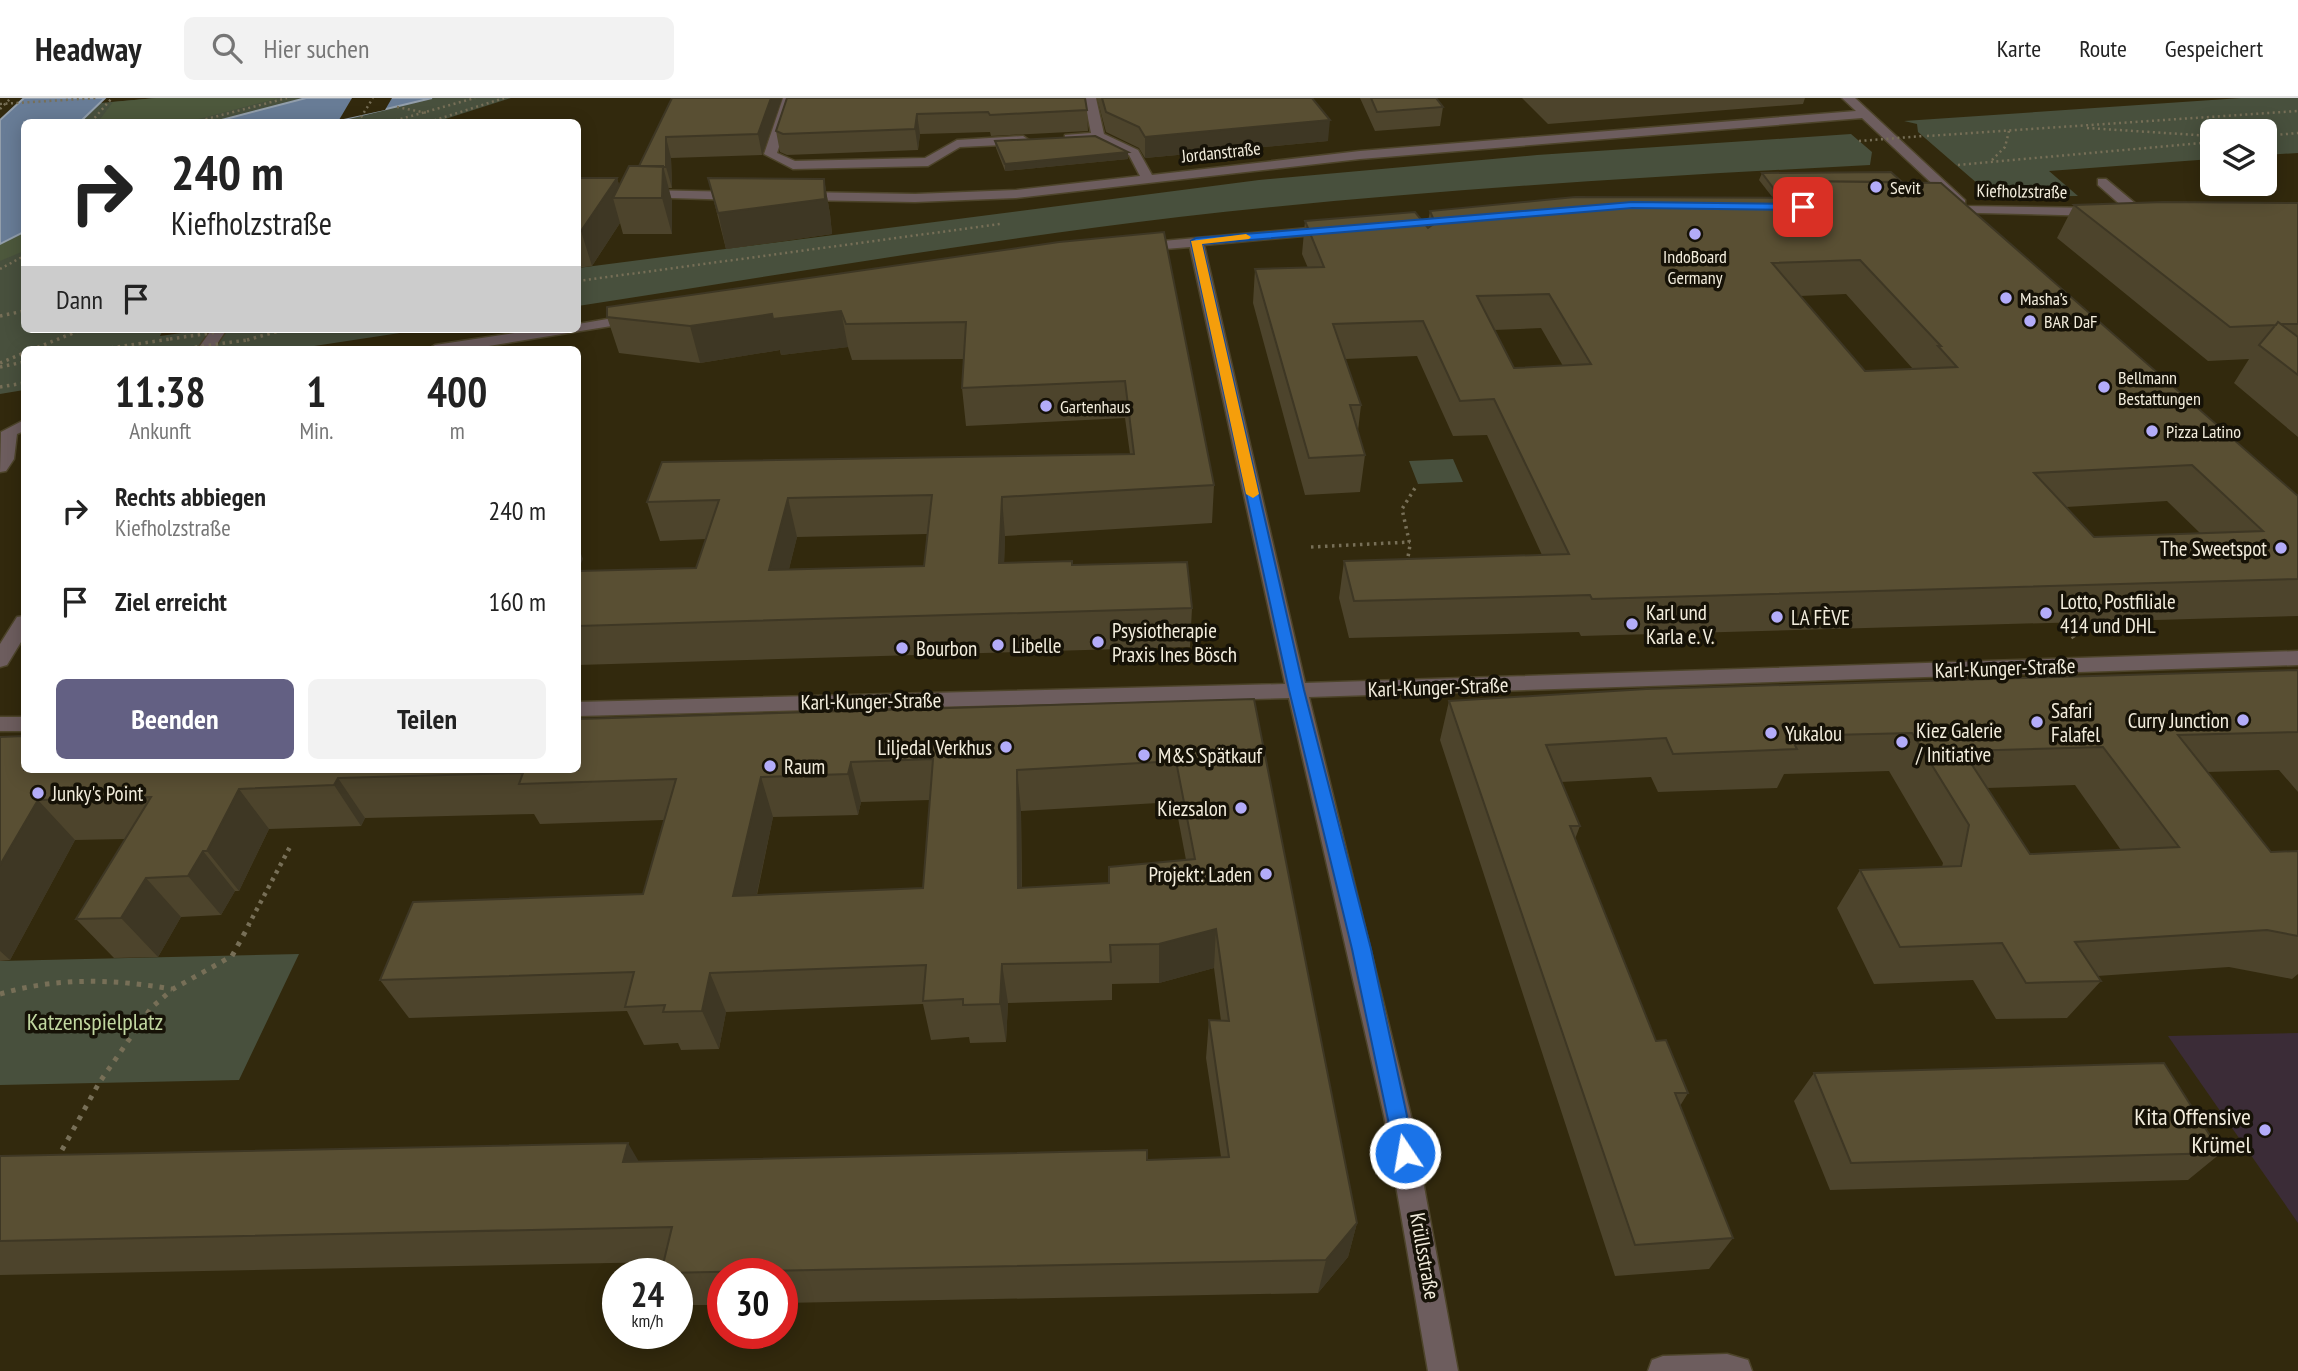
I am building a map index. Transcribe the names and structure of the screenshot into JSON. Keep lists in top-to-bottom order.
{
  "streets": {
    "street": [
      "Jordanstraße",
      "Kiefholzstraße",
      "Karl-Kunger-Straße",
      "Krüllsstraße"
    ]
  },
  "crossings": [
    ["Karl-Kunger-Straße", "Krüllsstraße"]
  ],
  "parks": ["Katzenspielplatz"],
  "places": [
    "Sevit",
    "IndoBoard Germany",
    "Masha’s",
    "BAR DaF",
    "Bellmann Bestattungen",
    "Gartenhaus",
    "Pizza Latino",
    "The Sweetspot",
    "Lotto, Postfiliale 414 und DHL",
    "LA FÈVE",
    "Karl und Karla e. V.",
    "Psysiotherapie Praxis Ines Bösch",
    "Libelle",
    "Bourbon",
    "Curry Junction",
    "Safari Falafel",
    "Yukalou",
    "Kiez Galerie / Initiative",
    "Liljedal Verkhus",
    "M&S Spätkauf",
    "Raum",
    "Junky's Point",
    "Kiezsalon",
    "Projekt: Laden",
    "Kita Offensive Krümel"
  ],
  "page": {
    "header": "Headway",
    "search": "Hier suchen",
    "nav": ["Karte", "Route", "Gespeichert"],
    "turn": ["240 m", "Kiefholzstraße"],
    "then": "Dann",
    "eta": [
      "11:38",
      "Ankunft",
      "1",
      "Min.",
      "400",
      "m"
    ],
    "list": [
      {
        "name": "Rechts abbiegen",
        "note": "Kiefholzstraße",
        "value": "240 m"
      },
      {
        "name": "Ziel erreicht",
        "value": "160 m"
      }
    ],
    "buttons": ["Beenden", "Teilen"],
    "speed": "24 km/h",
    "limit": "30"
  }
}
